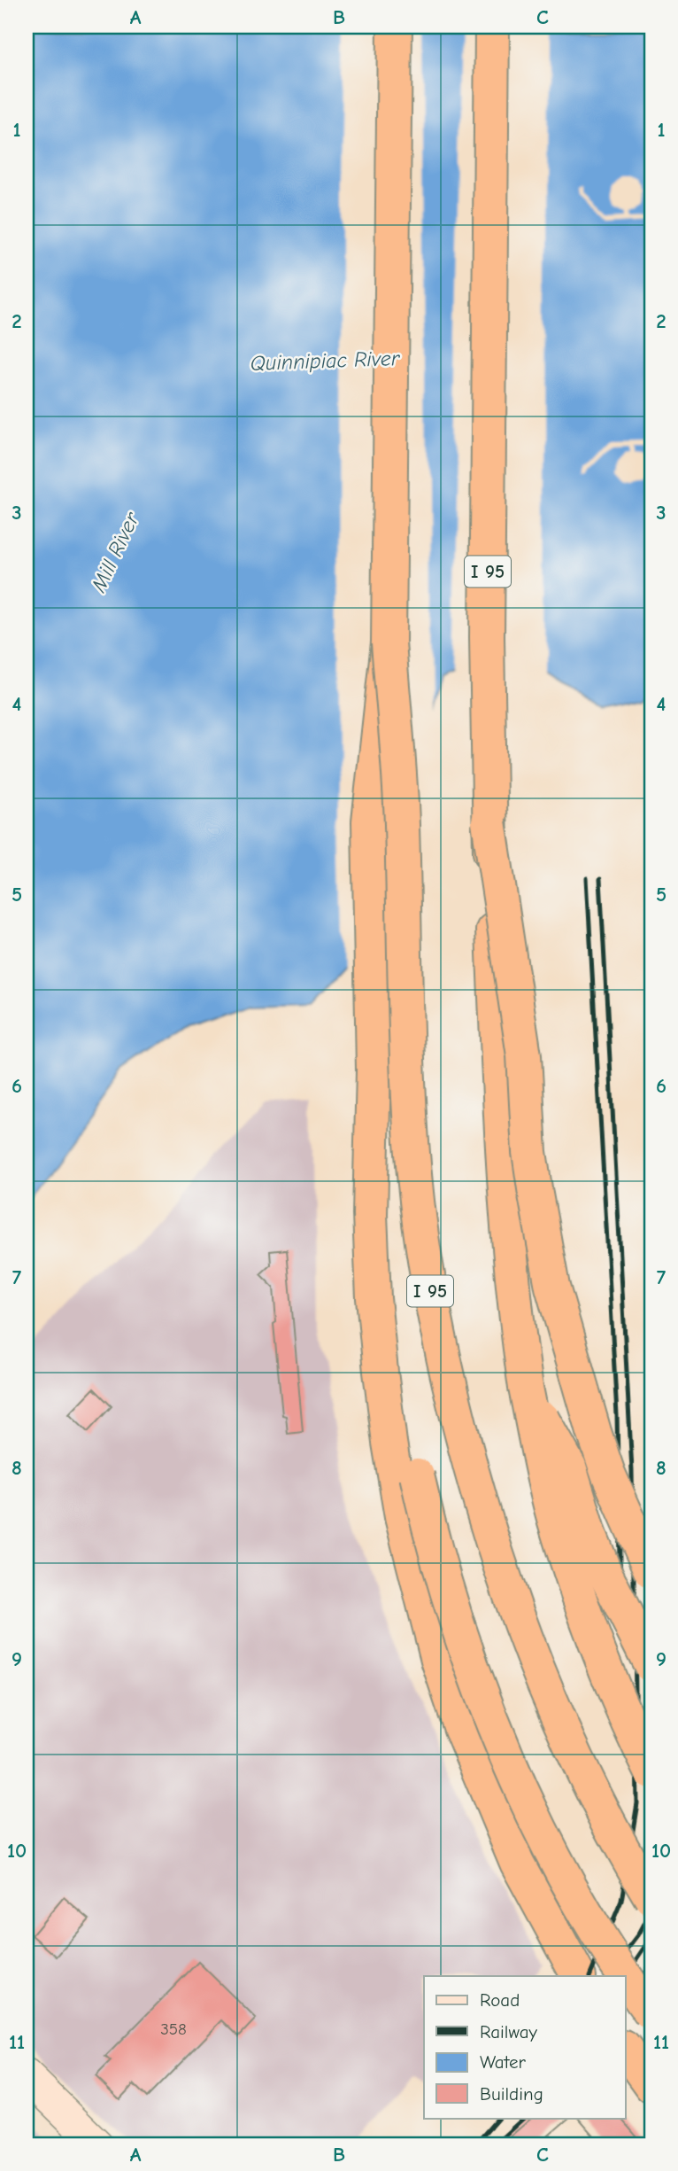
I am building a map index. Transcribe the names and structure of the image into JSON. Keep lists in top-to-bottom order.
{
  "streets": {
    "highway": ["I 95"]
  },
  "water": ["Quinnipiac River", "Mill River"],
  "house_numbers": ["358"],
  "legend": [
    "Road",
    "Railway",
    "Water",
    "Building"
  ],
  "grid": {
    "columns": ["A", "B", "C"],
    "rows": [
      "1",
      "2",
      "3",
      "4",
      "5",
      "6",
      "7",
      "8",
      "9",
      "10",
      "11"
    ]
  }
}
